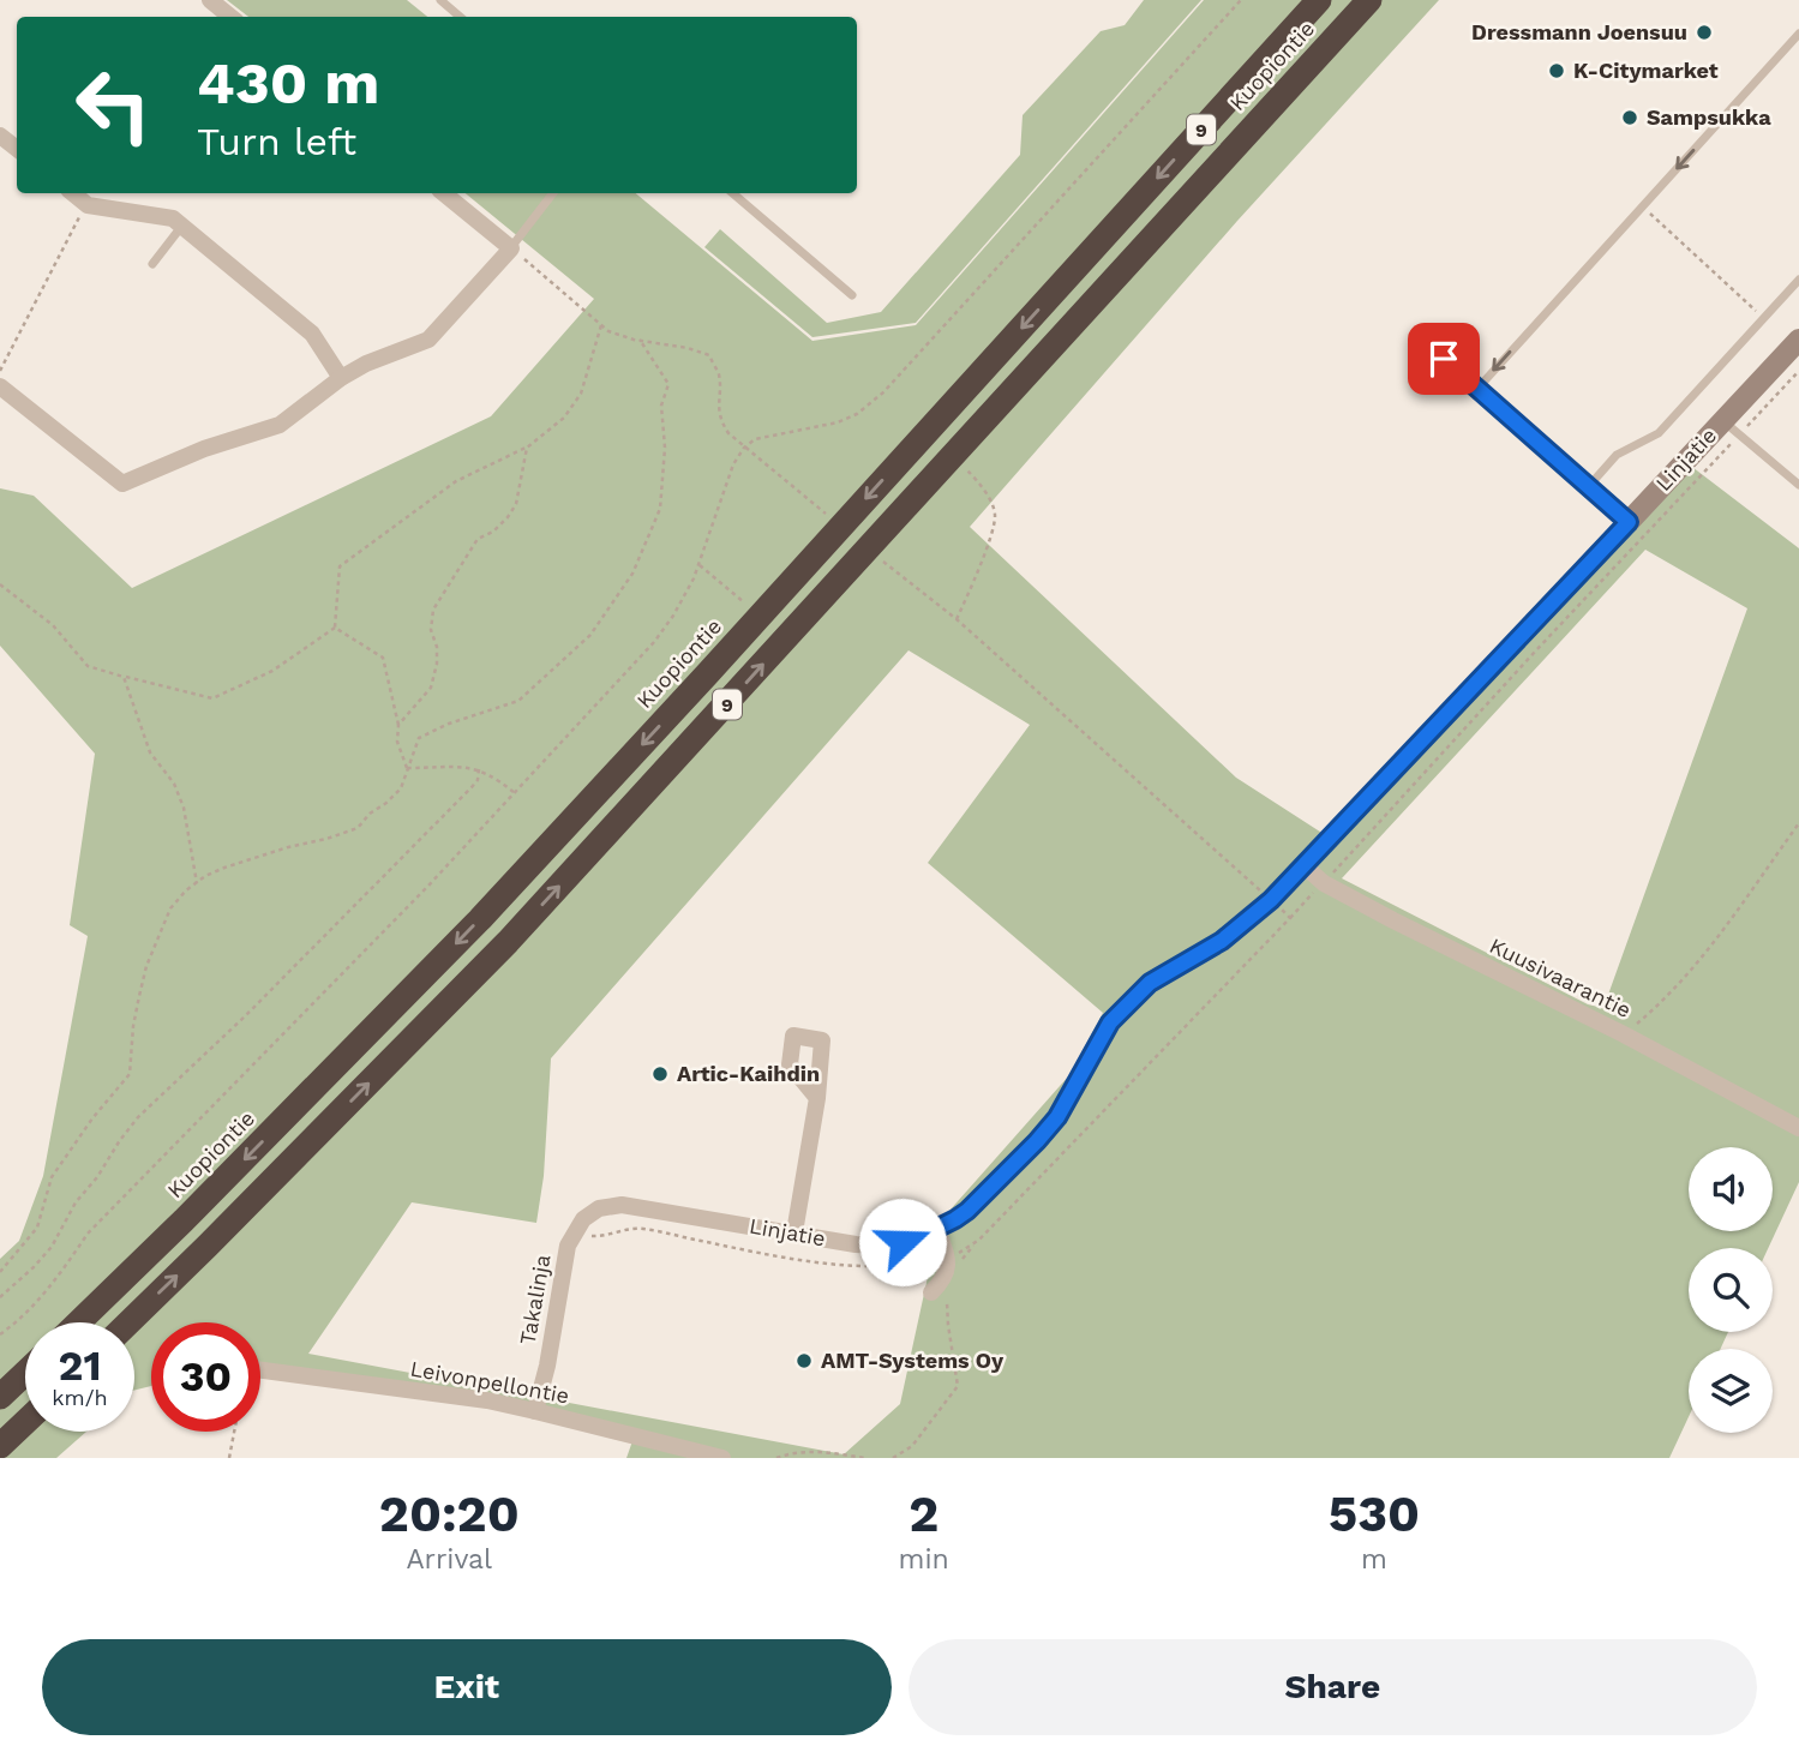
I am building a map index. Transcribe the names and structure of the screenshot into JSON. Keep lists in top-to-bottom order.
{
  "streets": {
    "highway": ["Kuopiontie", "9"],
    "street": [
      "Linjatie",
      "Kuusivaarantie",
      "Takalinja",
      "Leivonpellontie"
    ]
  },
  "crossings": [
    ["Linjatie", "Kuusivaarantie"],
    ["Linjatie", "Takalinja"],
    ["Takalinja", "Leivonpellontie"]
  ],
  "places": [
    "Dressmann Joensuu",
    "K-Citymarket",
    "Sampsukka",
    "Artic-Kaihdin",
    "AMT-Systems Oy"
  ],
  "page": {
    "turn": ["430 m", "Turn left"],
    "speed": "21 km/h",
    "limit": "30",
    "eta": [
      "20:20",
      "Arrival",
      "2",
      "min",
      "530",
      "m"
    ],
    "buttons": ["Exit", "Share"]
  }
}
